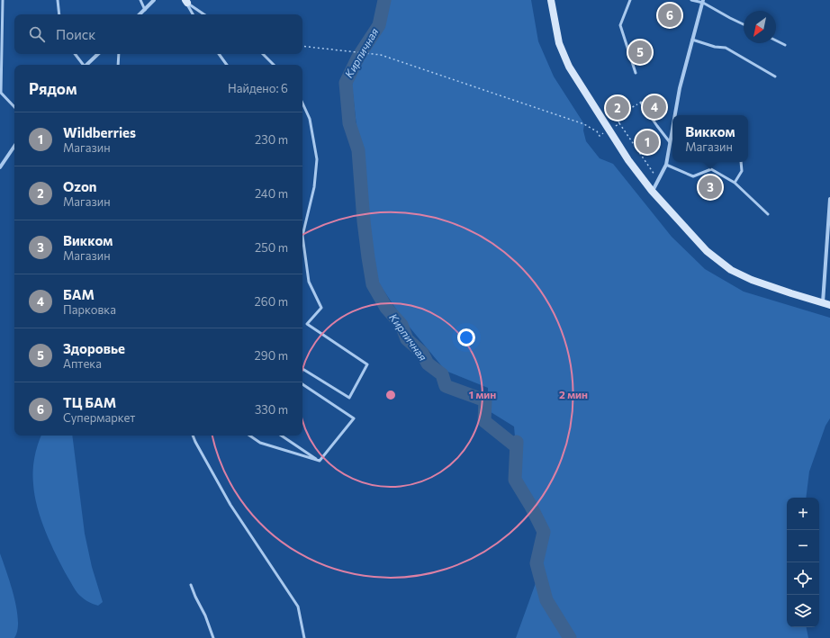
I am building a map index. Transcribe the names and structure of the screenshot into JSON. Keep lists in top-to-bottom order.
{
  "water": ["Кирпичная"],
  "north": "bottom left",
  "page": {
    "pins": [
      "6",
      "5",
      "4",
      "2",
      "1",
      "3"
    ],
    "search": "Поиск",
    "heading": ["Рядом", "Найдено: 6"],
    "list": [
      {
        "mark": "1",
        "name": "Wildberries",
        "note": "Магазин",
        "value": "230 m"
      },
      {
        "mark": "2",
        "name": "Ozon",
        "note": "Магазин",
        "value": "240 m"
      },
      {
        "mark": "3",
        "name": "Викком",
        "note": "Магазин",
        "value": "250 m"
      },
      {
        "mark": "4",
        "name": "БАМ",
        "note": "Парковка",
        "value": "260 m"
      },
      {
        "mark": "5",
        "name": "Здоровье",
        "note": "Аптека",
        "value": "290 m"
      },
      {
        "mark": "6",
        "name": "ТЦ БАМ",
        "note": "Супермаркет",
        "value": "330 m"
      }
    ],
    "popup": ["Викком", "Магазин"],
    "map_buttons": ["+", "−"]
  },
  "rings": ["1 мин", "2 мин"]
}
